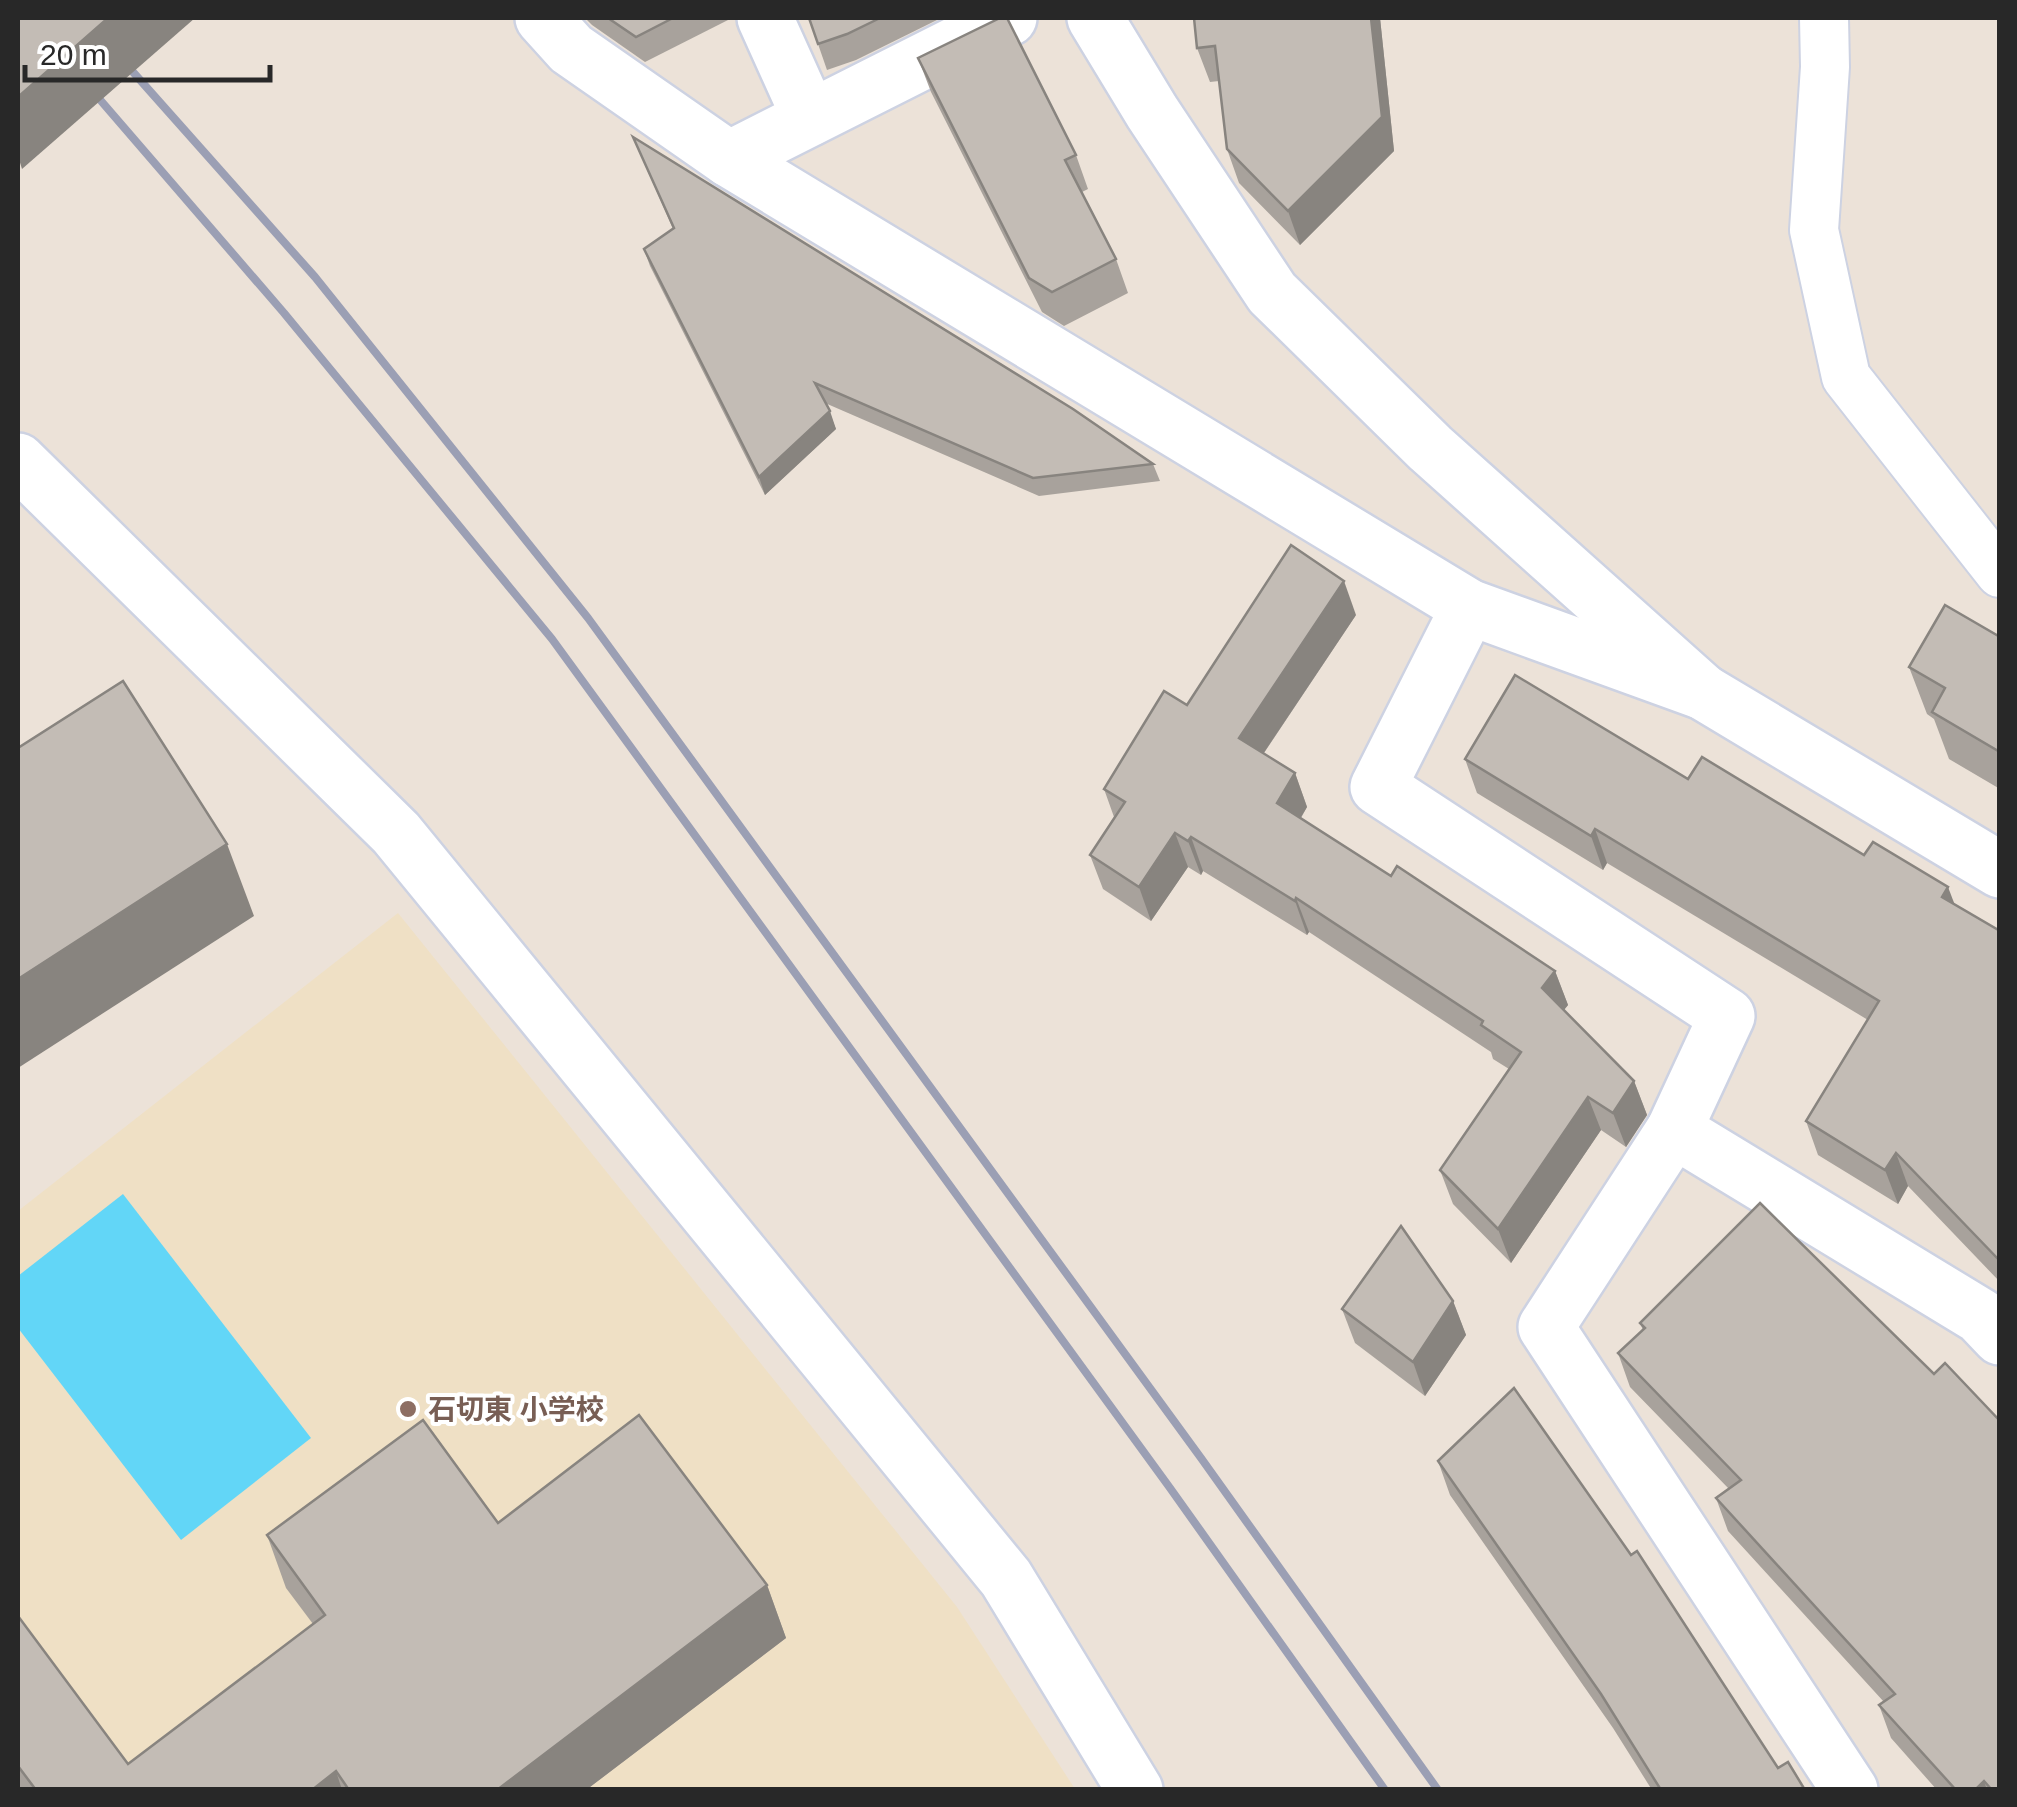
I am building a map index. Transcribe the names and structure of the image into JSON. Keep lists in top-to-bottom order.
{
  "places": ["石切東 小学校"],
  "scale_bar": "20 m"
}
